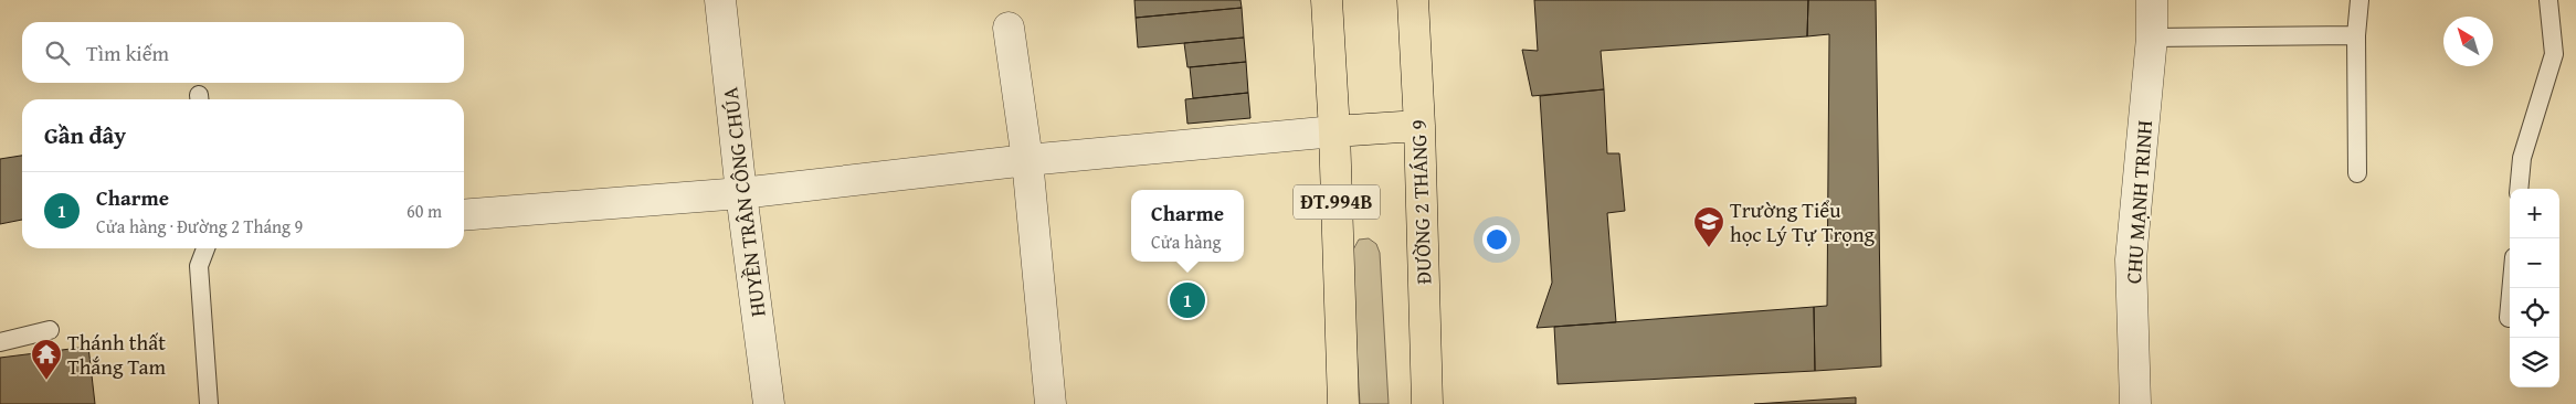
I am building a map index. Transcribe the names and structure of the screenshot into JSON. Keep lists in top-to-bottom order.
{
  "streets": {
    "main road": ["ĐT.994B", "ĐƯỜNG 2 THÁNG 9"],
    "street": ["HUYỀN TRÂN CÔNG CHÚA", "CHU MẠNH TRINH"]
  },
  "places": {
    "school or university": ["Trường Tiểu học Lý Tự Trọng"],
    "temple": ["Thánh thất Thắng Tam"]
  },
  "north": "top left",
  "page": {
    "search": "Tìm kiếm",
    "heading": "Gần đây",
    "list": [
      {
        "mark": "1",
        "name": "Charme",
        "note": "Cửa hàng · Đường 2 Tháng 9",
        "value": "60 m"
      }
    ],
    "map_buttons": ["+", "−"],
    "popup": ["Charme", "Cửa hàng"],
    "pins": "1"
  }
}
